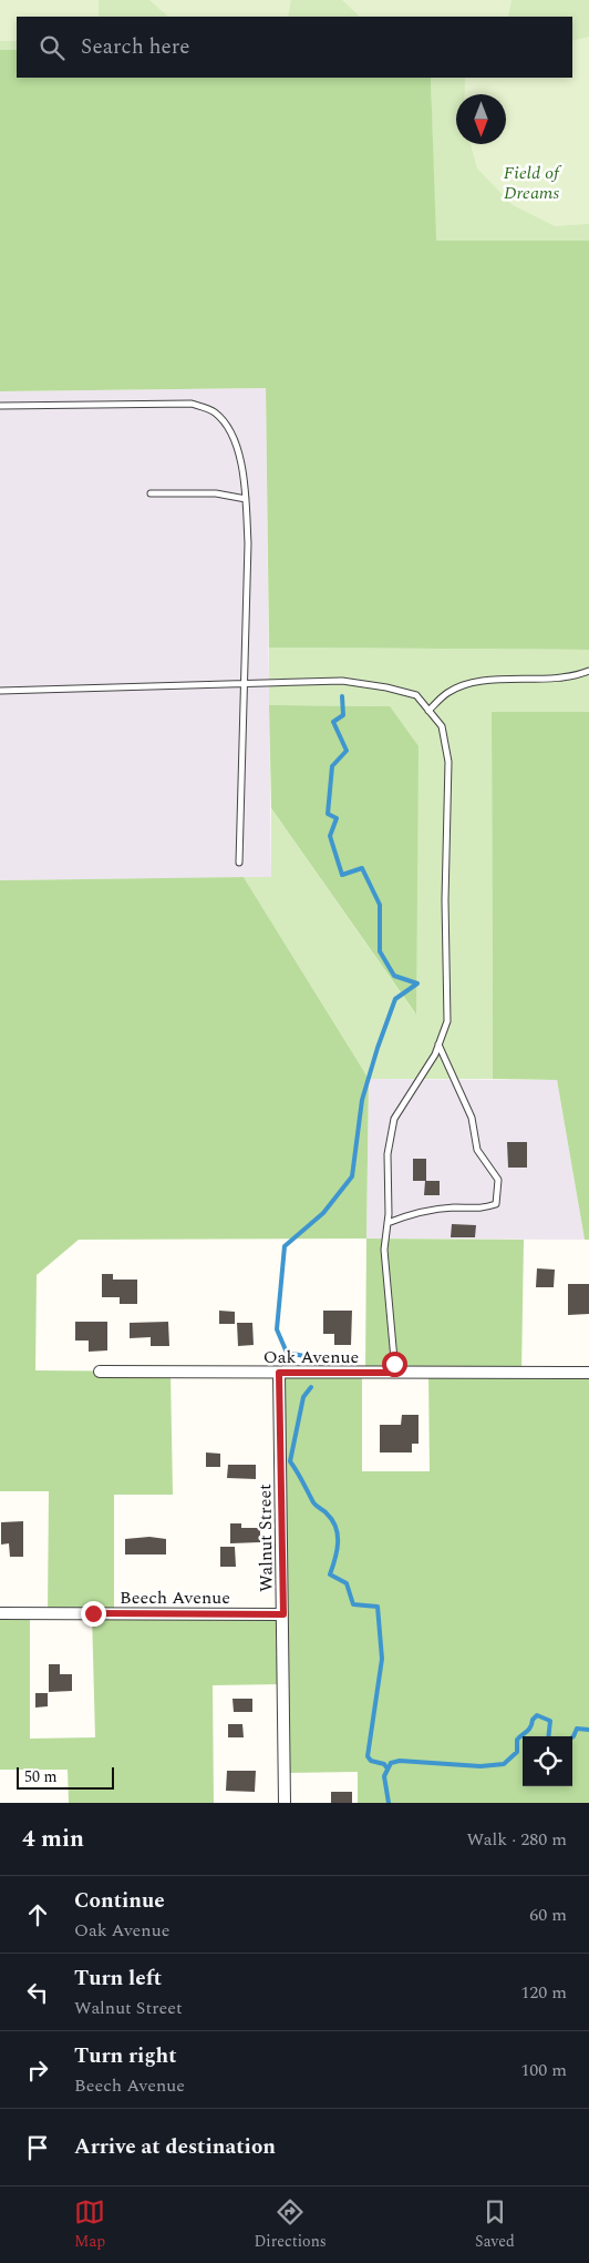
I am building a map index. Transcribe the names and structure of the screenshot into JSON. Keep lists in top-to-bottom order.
{
  "streets": {
    "street": ["Oak Avenue", "Walnut Street", "Beech Avenue"]
  },
  "crossings": [
    ["Oak Avenue", "Walnut Street"],
    ["Walnut Street", "Beech Avenue"]
  ],
  "parks": ["Field of Dreams"],
  "scale_bar": "50 m",
  "north": "bottom",
  "page": {
    "search": "Search here",
    "scale": "50 m",
    "heading": ["4 min", "Walk · 280 m"],
    "list": [
      ["Continue", "Oak Avenue", "60 m"],
      ["Turn left", "Walnut Street", "120 m"],
      ["Turn right", "Beech Avenue", "100 m"],
      "Arrive at destination"
    ],
    "nav": ["Map", "Directions", "Saved"]
  }
}
